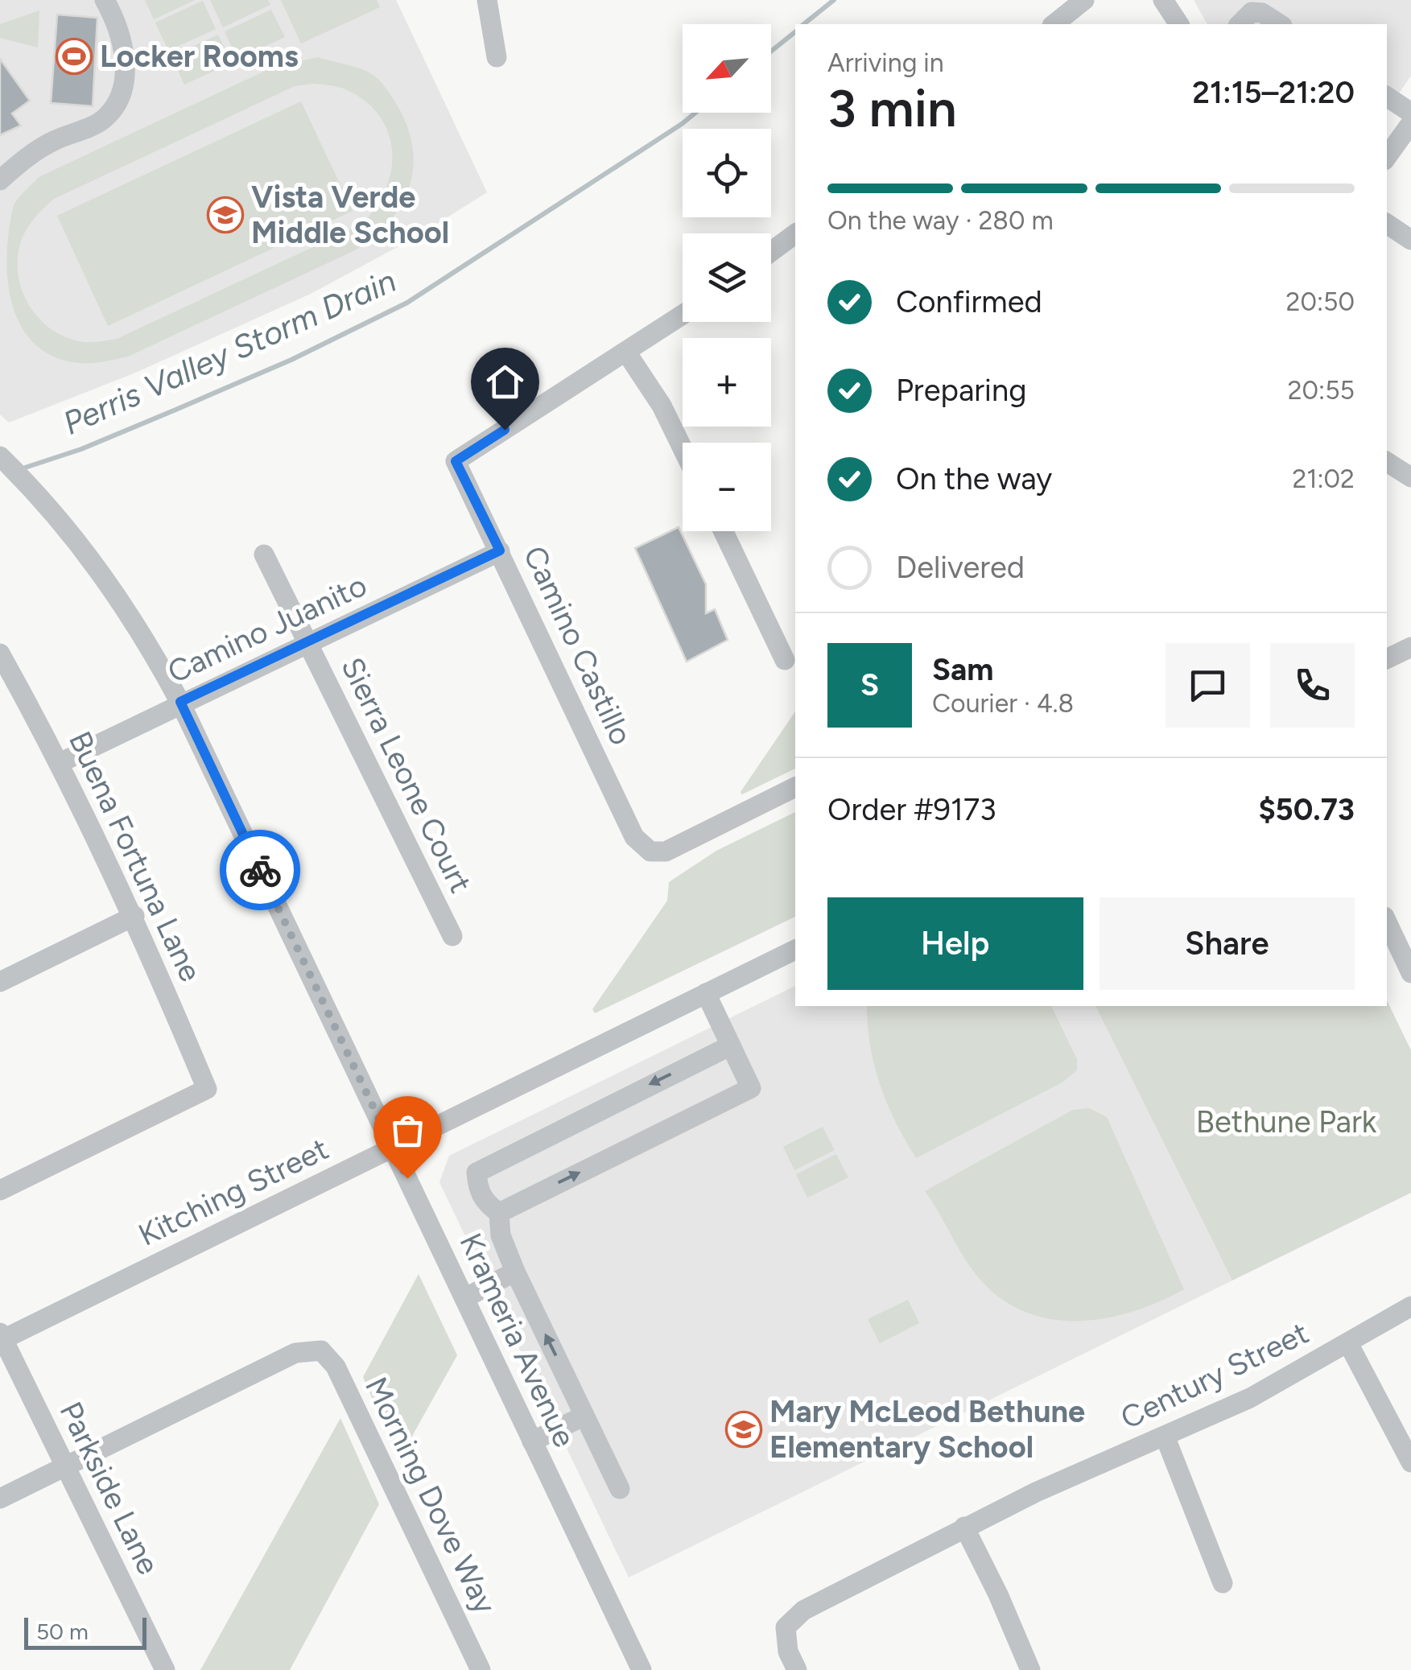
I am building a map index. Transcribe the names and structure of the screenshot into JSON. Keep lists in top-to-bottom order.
{
  "streets": {
    "street": [
      "Camino Juanito",
      "Camino Castillo",
      "Sierra Leone Court",
      "Buena Fortuna Lane",
      "Kitching Street",
      "Krameria Avenue",
      "Century Street",
      "Parkside Lane",
      "Morning Dove Way"
    ]
  },
  "crossings": [
    ["Camino Juanito", "Camino Castillo"],
    ["Camino Juanito", "Sierra Leone Court"],
    ["Camino Juanito", "Buena Fortuna Lane"],
    ["Camino Juanito", "Krameria Avenue"],
    ["Kitching Street", "Krameria Avenue"],
    ["Kitching Street", "Parkside Lane"],
    ["Parkside Lane", "Morning Dove Way"]
  ],
  "water": ["Perris Valley Storm Drain"],
  "parks": ["Bethune Park"],
  "places": {
    "sports": ["Locker Rooms"],
    "school or university": ["Vista Verde Middle School", "Mary McLeod Bethune Elementary School"]
  },
  "scale_bar": "50 m",
  "north": "bottom left",
  "page": {
    "map_buttons": ["+", "−"],
    "heading": ["3 min", "Arriving in", "21:15–21:20"],
    "panel": [
      "Sam",
      "Courier · 4.8",
      "Order #9173",
      "$50.73"
    ],
    "bar": "On the way · 280 m",
    "list": [
      ["Confirmed", "20:50"],
      ["Preparing", "20:55"],
      ["On the way", "21:02"],
      "Delivered"
    ],
    "round": "S",
    "buttons": ["Help", "Share"],
    "scale": "50 m"
  }
}
